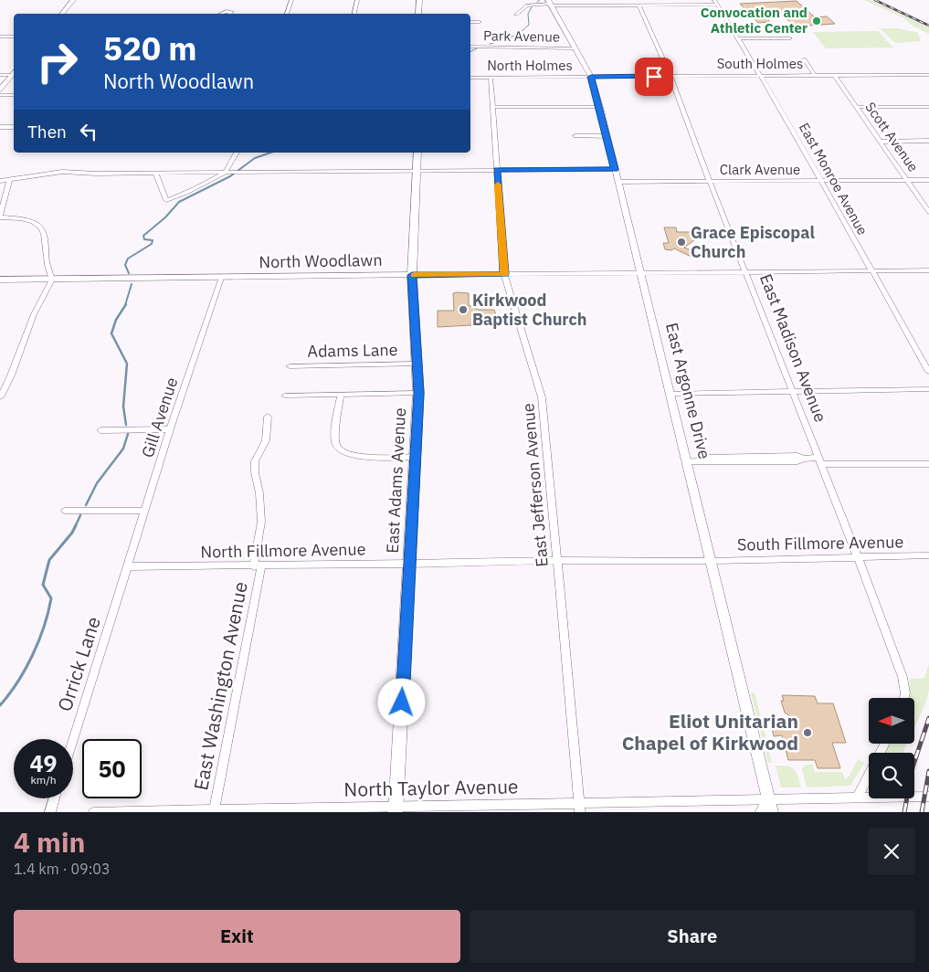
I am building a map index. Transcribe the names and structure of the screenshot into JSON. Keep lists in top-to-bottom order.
{
  "streets": {
    "main road": ["East Adams Avenue"],
    "street": [
      "Park Avenue",
      "South Holmes",
      "North Holmes",
      "Scott Avenue",
      "Clark Avenue",
      "East Monroe Avenue",
      "North Woodlawn",
      "East Madison Avenue",
      "Adams Lane",
      "East Argonne Drive",
      "Gill Avenue",
      "East Jefferson Avenue",
      "South Fillmore Avenue",
      "North Fillmore Avenue",
      "Orrick Lane",
      "East Washington Avenue",
      "North Taylor Avenue"
    ]
  },
  "crossings": [
    ["Park Avenue", "East Argonne Drive"],
    ["South Holmes", "North Holmes"],
    ["South Holmes", "Scott Avenue"],
    ["South Holmes", "East Monroe Avenue"],
    ["South Holmes", "East Madison Avenue"],
    ["South Holmes", "East Argonne Drive"],
    ["North Holmes", "East Argonne Drive"],
    ["North Holmes", "East Jefferson Avenue"],
    ["Scott Avenue", "Clark Avenue"],
    ["Clark Avenue", "East Monroe Avenue"],
    ["Clark Avenue", "East Madison Avenue"],
    ["Clark Avenue", "East Argonne Drive"],
    ["East Monroe Avenue", "North Woodlawn"],
    ["North Woodlawn", "East Madison Avenue"],
    ["North Woodlawn", "East Argonne Drive"],
    ["North Woodlawn", "Gill Avenue"],
    ["North Woodlawn", "East Adams Avenue"],
    ["North Woodlawn", "East Jefferson Avenue"],
    ["East Madison Avenue", "South Fillmore Avenue"],
    ["Adams Lane", "East Adams Avenue"],
    ["East Argonne Drive", "South Fillmore Avenue"],
    ["East Argonne Drive", "North Fillmore Avenue"],
    ["East Argonne Drive", "North Taylor Avenue"],
    ["Gill Avenue", "North Fillmore Avenue"],
    ["Gill Avenue", "Orrick Lane"],
    ["East Adams Avenue", "North Fillmore Avenue"],
    ["East Adams Avenue", "North Taylor Avenue"],
    ["East Jefferson Avenue", "North Fillmore Avenue"],
    ["East Jefferson Avenue", "North Taylor Avenue"],
    ["South Fillmore Avenue", "North Fillmore Avenue"],
    ["North Fillmore Avenue", "Orrick Lane"],
    ["North Fillmore Avenue", "East Washington Avenue"],
    ["East Washington Avenue", "North Taylor Avenue"]
  ],
  "places": [
    "Convocation and Athletic Center",
    "Grace Episcopal Church",
    "Kirkwood Baptist Church",
    "Eliot Unitarian Chapel of Kirkwood"
  ],
  "north": "left",
  "page": {
    "turn": ["520 m", "North Woodlawn"],
    "then": "Then",
    "speed": "49 km/h",
    "limit": "50",
    "heading": ["4 min", "1.4 km · 09:03"],
    "buttons": ["Exit", "Share"]
  }
}
